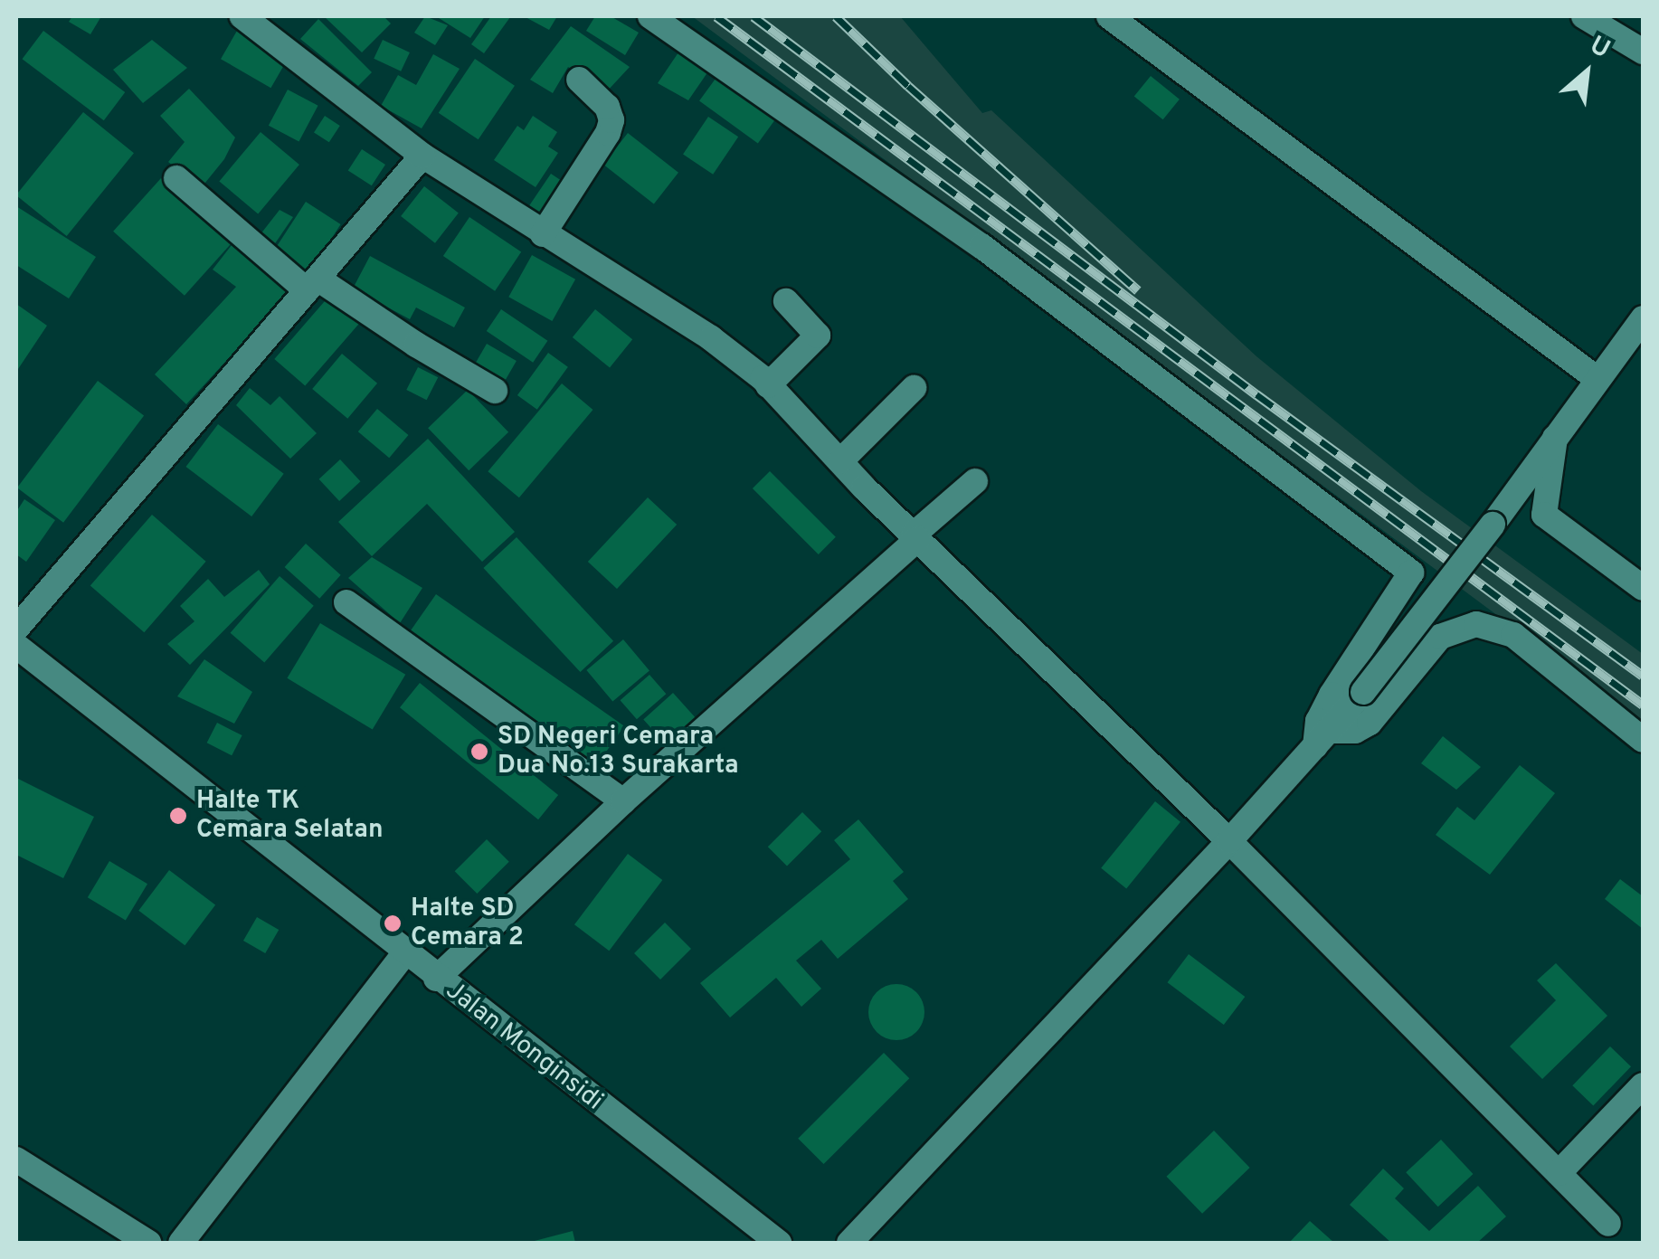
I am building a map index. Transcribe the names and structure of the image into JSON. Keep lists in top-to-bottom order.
{
  "streets": {
    "street": ["Jalan Monginsidi"]
  },
  "places": ["SD Negeri Cemara Dua No.13 Surakarta", "Halte TK Cemara Selatan", "Halte SD Cemara 2"],
  "north": "top right"
}
